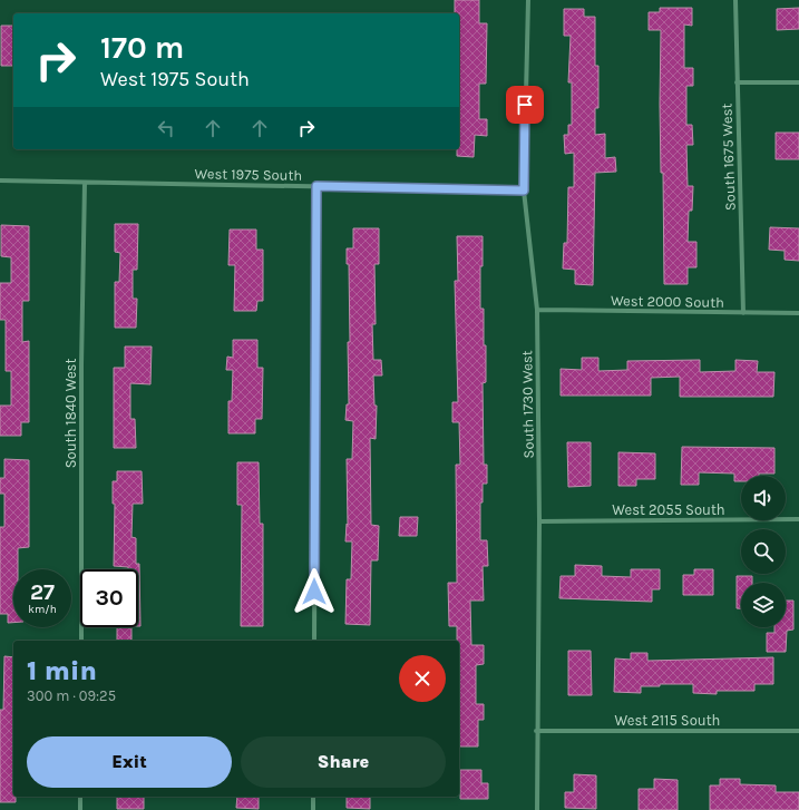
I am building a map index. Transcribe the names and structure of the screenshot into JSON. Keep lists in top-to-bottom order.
{
  "streets": {
    "street": [
      "South 1675 West",
      "West 1975 South",
      "West 2000 South",
      "South 1730 West",
      "South 1840 West",
      "West 2055 South",
      "West 2115 South"
    ]
  },
  "crossings": [
    ["South 1675 West", "West 2000 South"],
    ["West 1975 South", "South 1730 West"],
    ["West 1975 South", "South 1840 West"],
    ["West 2000 South", "South 1730 West"],
    ["South 1730 West", "West 2055 South"],
    ["South 1730 West", "West 2115 South"]
  ],
  "page": {
    "turn": ["170 m", "West 1975 South"],
    "speed": "27 km/h",
    "limit": "30",
    "heading": ["1 min", "300 m · 09:25"],
    "buttons": ["Exit", "Share"]
  }
}
